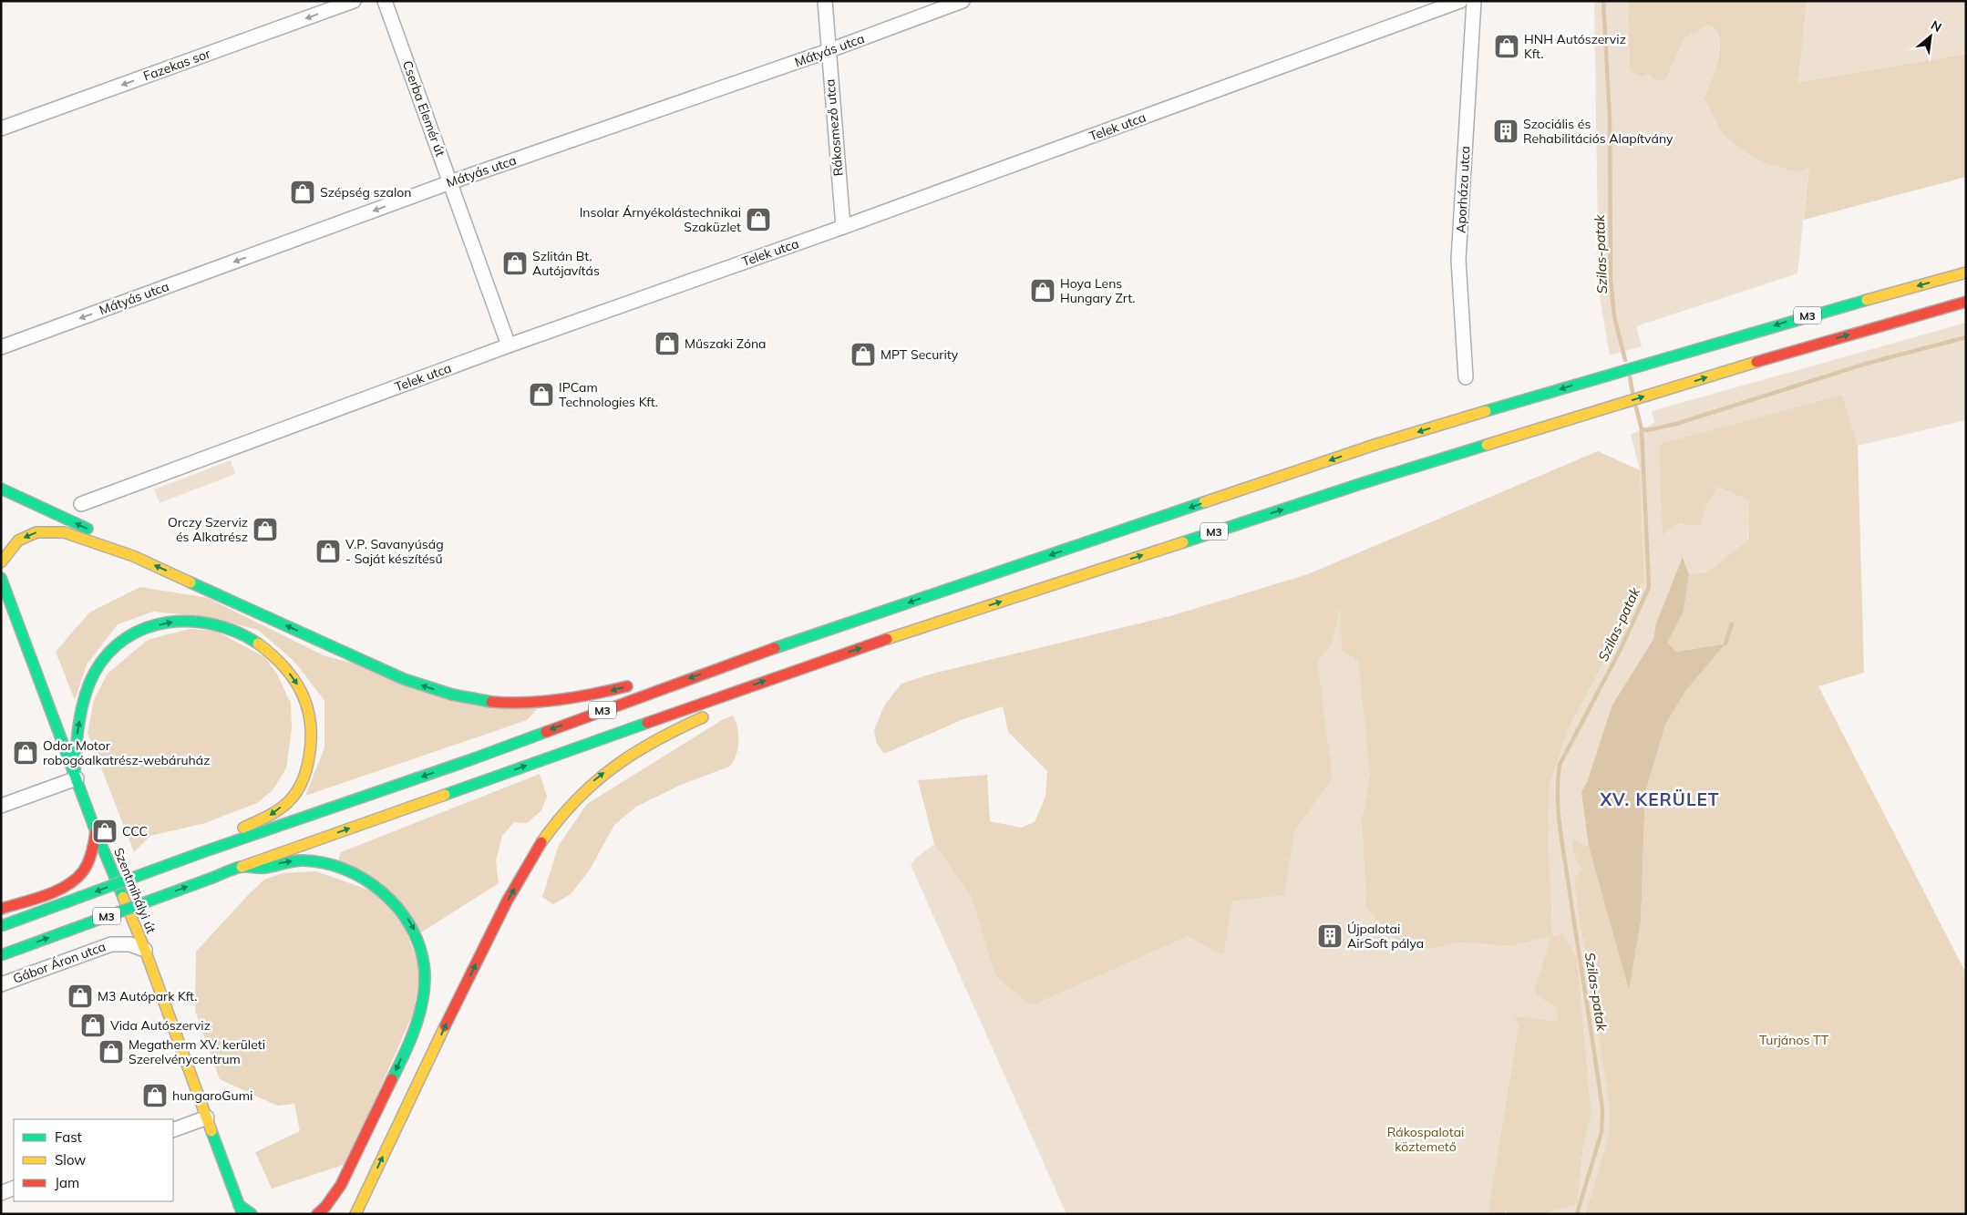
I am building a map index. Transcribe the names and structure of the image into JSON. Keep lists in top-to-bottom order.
{
  "streets": {
    "main road": ["M3", "Szentmihályi út"],
    "street": [
      "Mátyás utca",
      "Fazekas sor",
      "Cserba Elemér út",
      "Telek utca",
      "Rákosmező utca",
      "Aporháza utca",
      "Gábor Áron utca"
    ]
  },
  "crossings": [
    ["Mátyás utca", "Cserba Elemér út"],
    ["Mátyás utca", "Rákosmező utca"],
    ["Cserba Elemér út", "Telek utca"],
    ["Telek utca", "Rákosmező utca"],
    ["Szentmihályi út", "Gábor Áron utca"]
  ],
  "one_way": ["Mátyás utca", "Fazekas sor"],
  "districts": ["XV. KERÜLET"],
  "water": ["Szilas-patak"],
  "parks": ["Turjános TT", "Rákospalotai köztemető"],
  "places": {
    "shop": [
      "HNH Autószerviz Kft.",
      "Szépség szalon",
      "Insolar Árnyékolástechnikai Szaküzlet",
      "Szlitán Bt. Autójavítás",
      "Hoya Lens Hungary Zrt.",
      "Műszaki Zóna",
      "MPT Security",
      "IPCam Technologies Kft.",
      "Orczy Szerviz és Alkatrész",
      "V.P. Savanyúság - Saját készítésű",
      "Odor Motor robogóalkatrész-webáruház",
      "CCC",
      "M3 Autópark Kft.",
      "Vida Autószerviz",
      "Megatherm XV. kerületi Szerelvénycentrum",
      "hungaroGumi"
    ],
    "building": ["Szociális és Rehabilitációs Alapítvány", "Újpalotai AirSoft pálya"]
  },
  "legend": ["Fast", "Slow", "Jam"],
  "north": "top right"
}
